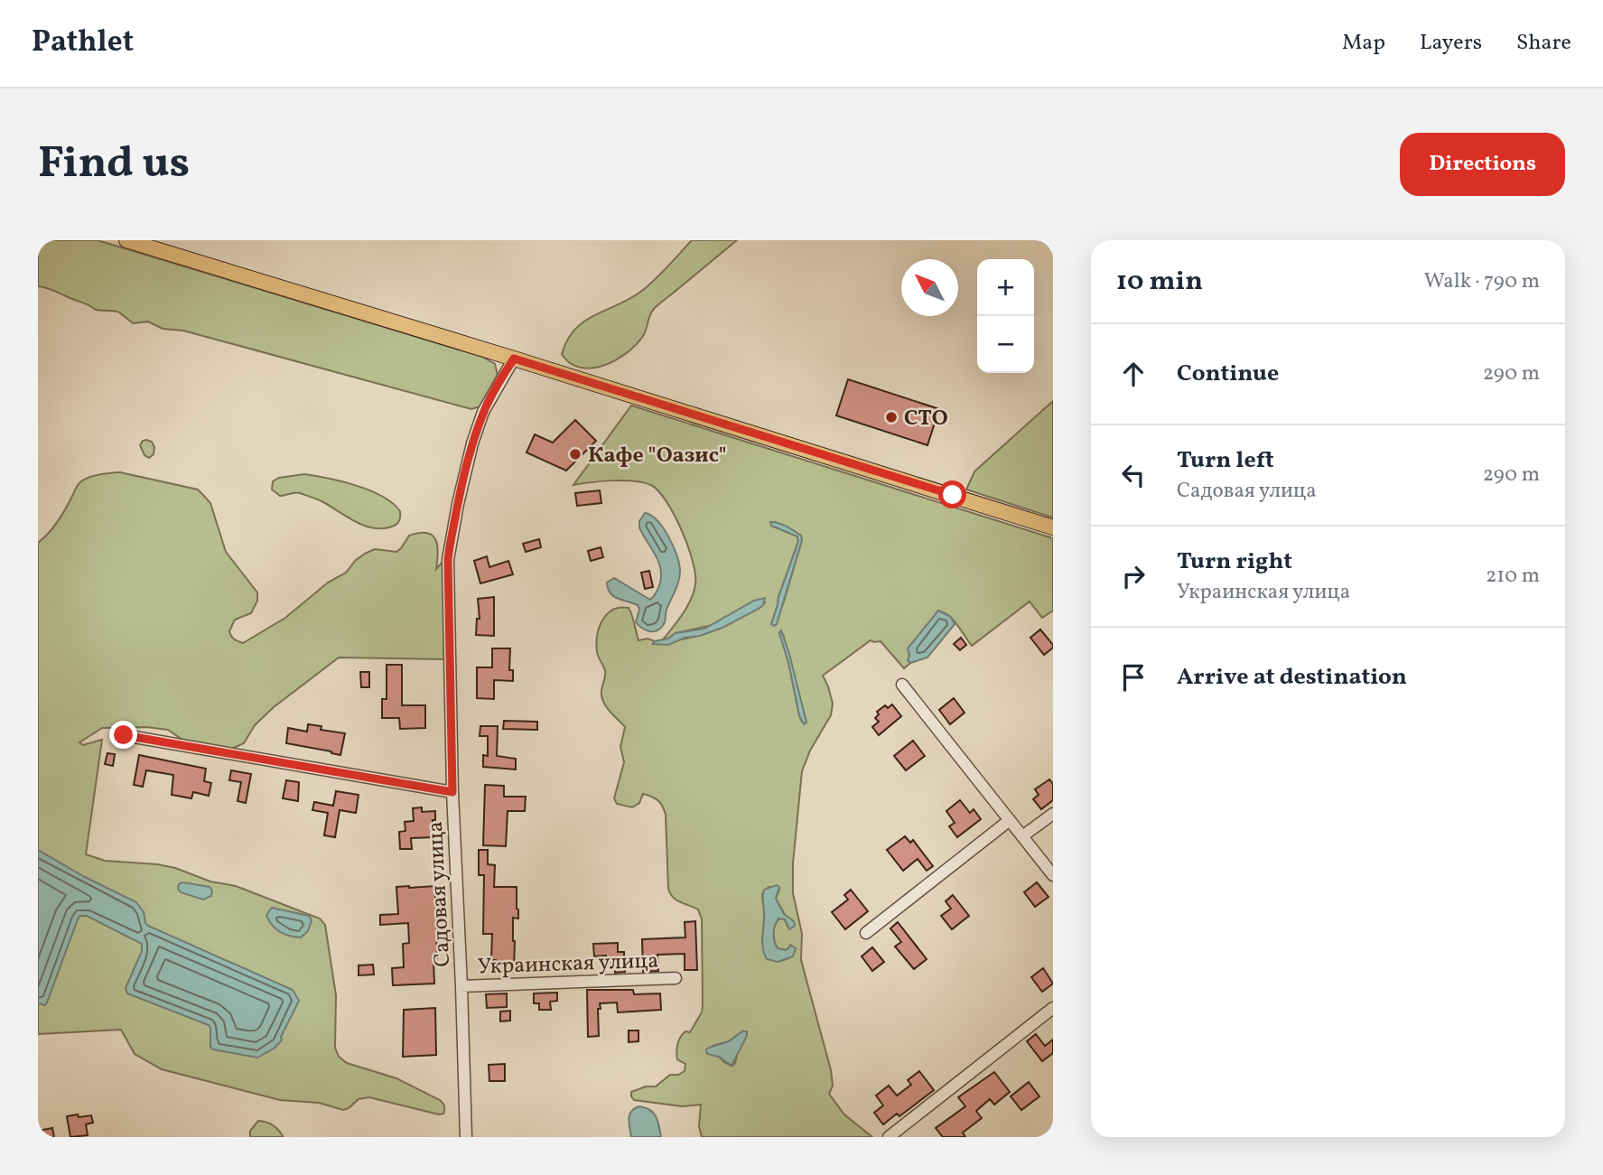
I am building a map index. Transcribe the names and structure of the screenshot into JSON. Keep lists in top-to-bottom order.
{
  "streets": {
    "street": ["Садовая улица", "Украинская улица"]
  },
  "crossings": [
    ["Садовая улица", "Украинская улица"]
  ],
  "places": ["СТО", "Кафе \"Оазис\""],
  "north": "top left",
  "page": {
    "header": "Pathlet",
    "nav": ["Map", "Layers", "Share"],
    "buttons": "Directions",
    "title": "Find us",
    "heading": ["10 min", "Walk · 790 m"],
    "map_buttons": ["+", "−"],
    "list": [
      ["Continue", "290 m"],
      ["Turn left", "Садовая улица", "290 m"],
      ["Turn right", "Украинская улица", "210 m"],
      "Arrive at destination"
    ]
  }
}
